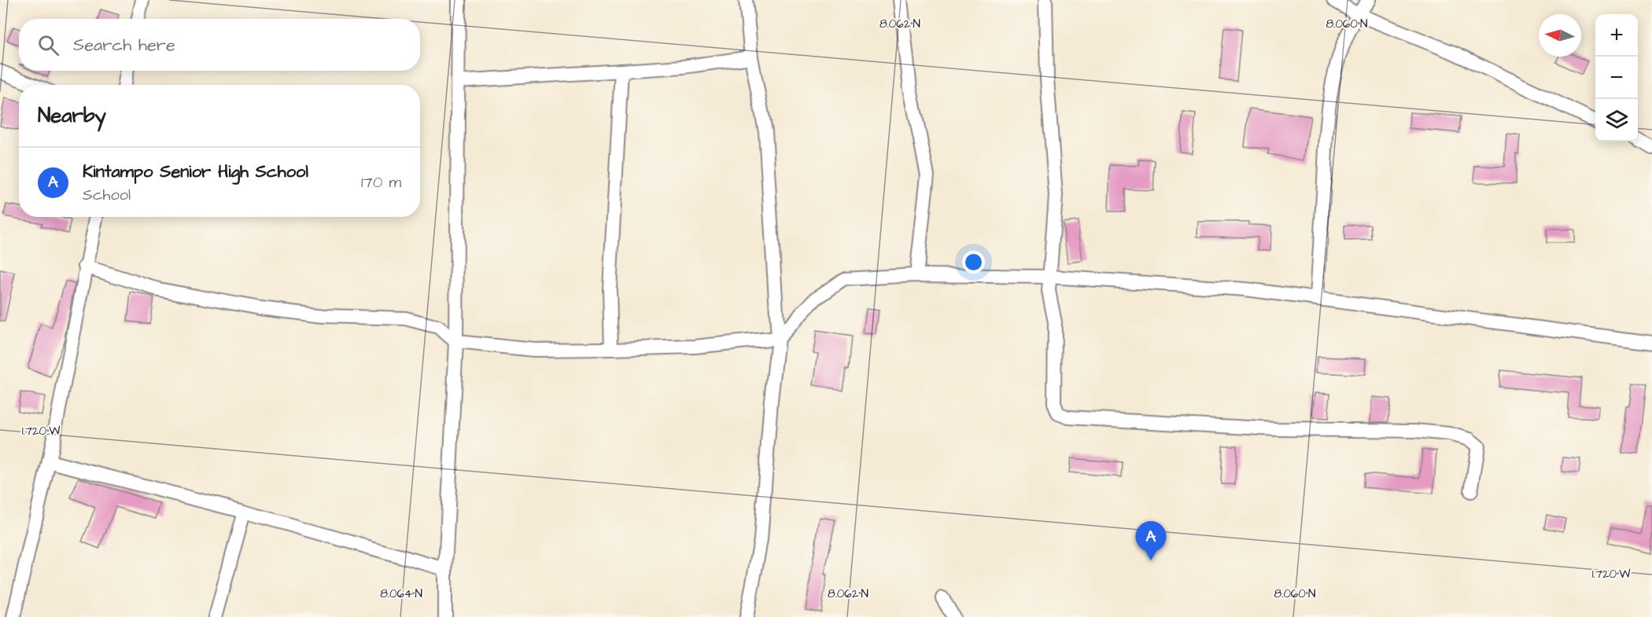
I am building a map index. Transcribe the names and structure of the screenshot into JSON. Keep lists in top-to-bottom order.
{
  "north": "left",
  "page": {
    "map_buttons": ["+", "−"],
    "search": "Search here",
    "heading": "Nearby",
    "list": [
      {
        "mark": "A",
        "name": "Kintampo Senior High School",
        "note": "School",
        "value": "170 m"
      }
    ],
    "pins": "A"
  },
  "coordinates": [
    "8.062°N",
    "8.060°N",
    "1.720°W",
    "8.064°N"
  ]
}
